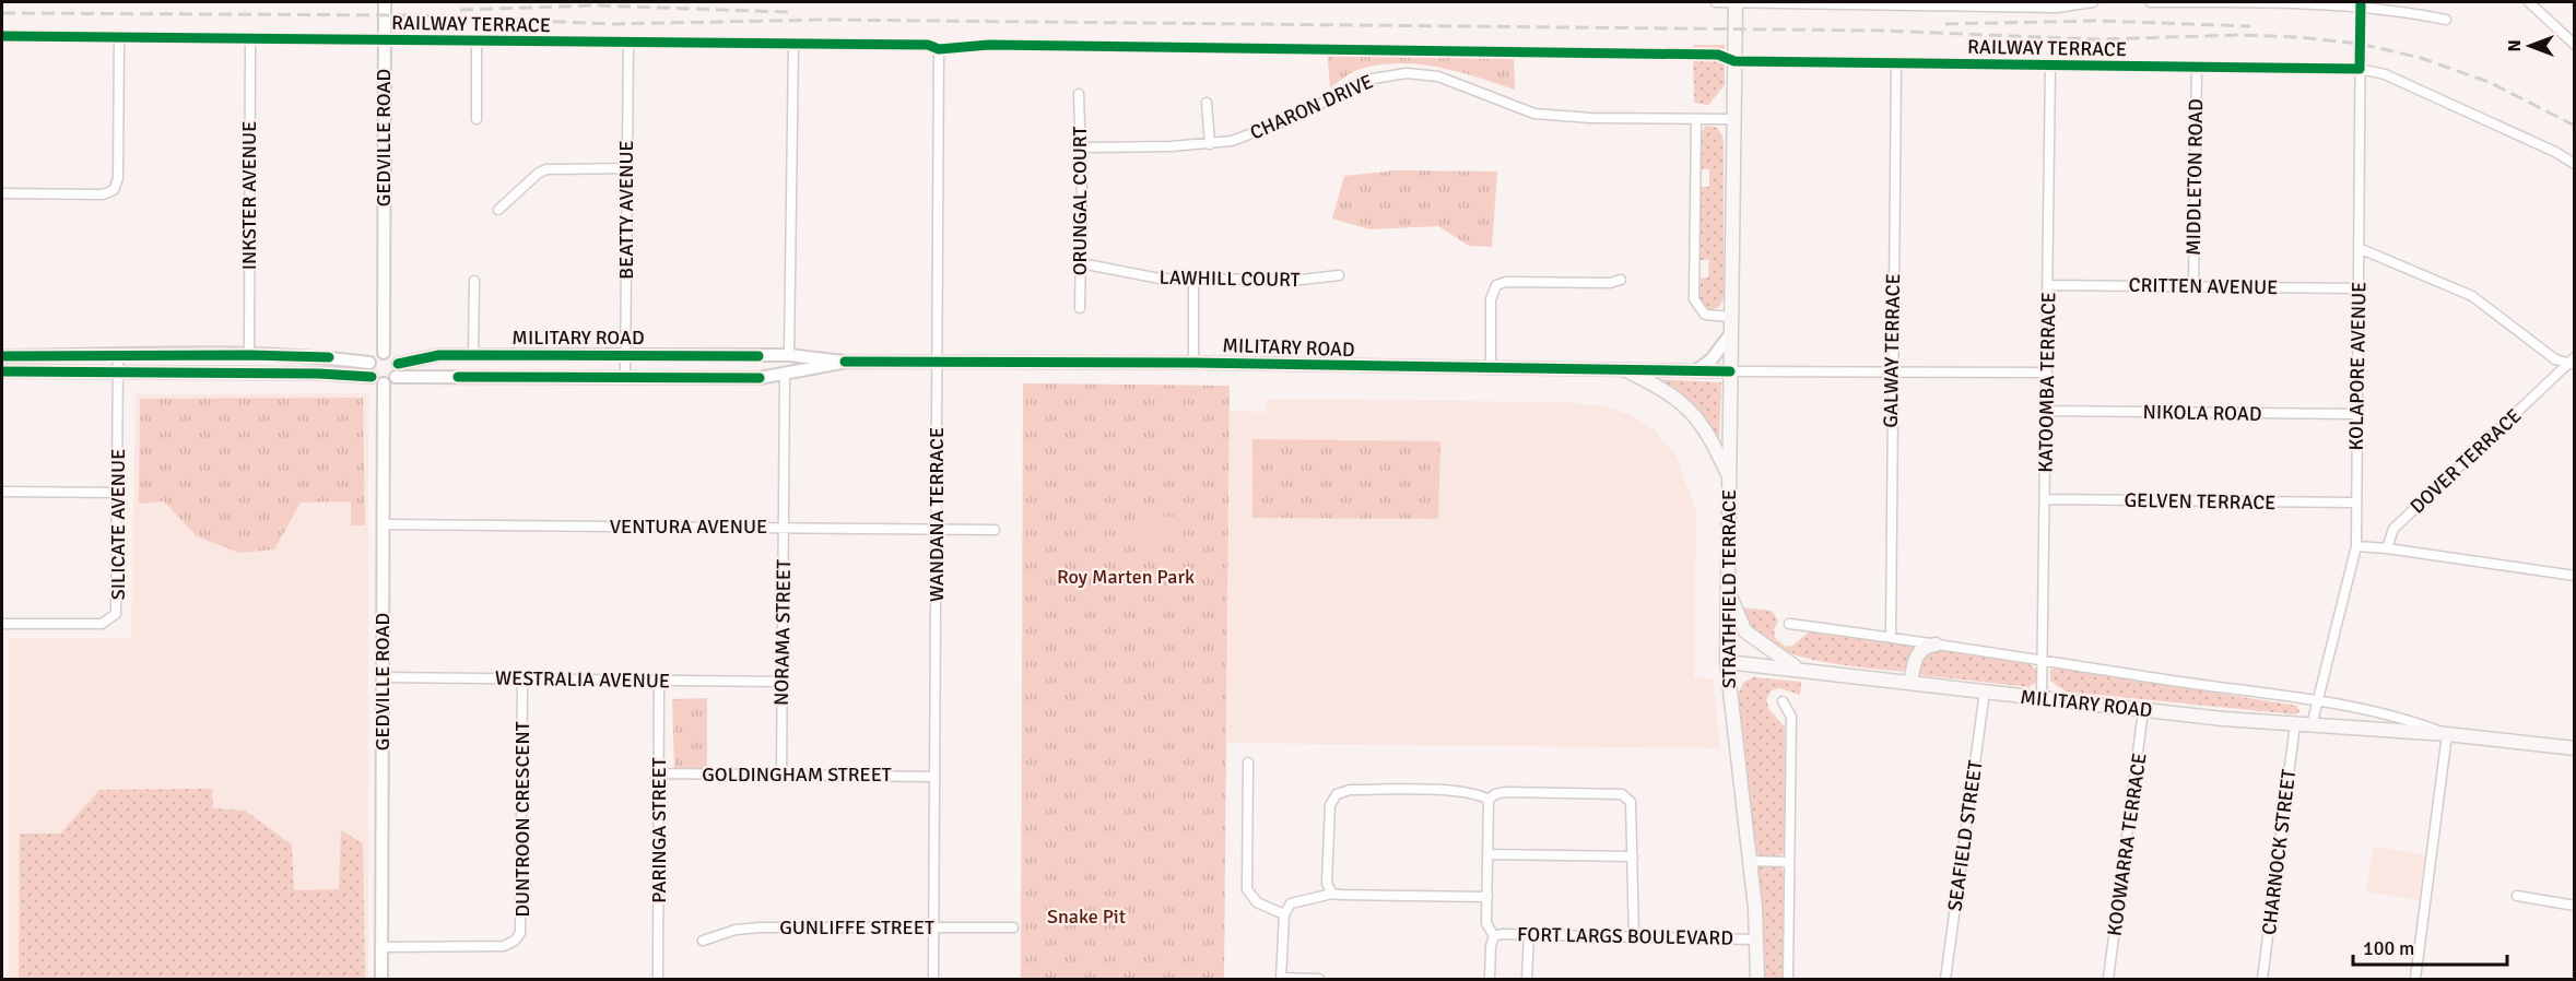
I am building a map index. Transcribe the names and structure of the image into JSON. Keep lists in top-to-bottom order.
{
  "streets": {
    "main road": ["MILITARY ROAD", "STRATHFIELD TERRACE"],
    "street": [
      "RAILWAY TERRACE",
      "CHARON DRIVE",
      "GEDVILLE ROAD",
      "MIDDLETON ROAD",
      "INKSTER AVENUE",
      "ORUNGAL COURT",
      "BEATTY AVENUE",
      "LAWHILL COURT",
      "CRITTEN AVENUE",
      "GALWAY TERRACE",
      "KOLAPORE AVENUE",
      "KATOOMBA TERRACE",
      "NIKOLA ROAD",
      "DOVER TERRACE",
      "GELVEN TERRACE",
      "WANDANA TERRACE",
      "SILICATE AVENUE",
      "VENTURA AVENUE",
      "NORAMA STREET",
      "WESTRALIA AVENUE",
      "GOLDINGHAM STREET",
      "DUNTROON CRESCENT",
      "PARINGA STREET",
      "SEAFIELD STREET",
      "KOOWARRA TERRACE",
      "CHARNOCK STREET",
      "GUNLIFFE STREET",
      "FORT LARGS BOULEVARD"
    ]
  },
  "crossings": [
    ["RAILWAY TERRACE", "GEDVILLE ROAD"],
    ["RAILWAY TERRACE", "MIDDLETON ROAD"],
    ["RAILWAY TERRACE", "INKSTER AVENUE"],
    ["RAILWAY TERRACE", "BEATTY AVENUE"],
    ["RAILWAY TERRACE", "GALWAY TERRACE"],
    ["RAILWAY TERRACE", "KOLAPORE AVENUE"],
    ["RAILWAY TERRACE", "KATOOMBA TERRACE"],
    ["RAILWAY TERRACE", "WANDANA TERRACE"],
    ["RAILWAY TERRACE", "STRATHFIELD TERRACE"],
    ["CHARON DRIVE", "ORUNGAL COURT"],
    ["CHARON DRIVE", "STRATHFIELD TERRACE"],
    ["GEDVILLE ROAD", "MILITARY ROAD"],
    ["GEDVILLE ROAD", "VENTURA AVENUE"],
    ["GEDVILLE ROAD", "WESTRALIA AVENUE"],
    ["GEDVILLE ROAD", "DUNTROON CRESCENT"],
    ["MIDDLETON ROAD", "CRITTEN AVENUE"],
    ["ORUNGAL COURT", "LAWHILL COURT"],
    ["BEATTY AVENUE", "MILITARY ROAD"],
    ["CRITTEN AVENUE", "KOLAPORE AVENUE"],
    ["CRITTEN AVENUE", "KATOOMBA TERRACE"],
    ["MILITARY ROAD", "GALWAY TERRACE"],
    ["MILITARY ROAD", "KOLAPORE AVENUE"],
    ["MILITARY ROAD", "KATOOMBA TERRACE"],
    ["MILITARY ROAD", "WANDANA TERRACE"],
    ["MILITARY ROAD", "STRATHFIELD TERRACE"],
    ["MILITARY ROAD", "NORAMA STREET"],
    ["MILITARY ROAD", "SEAFIELD STREET"],
    ["MILITARY ROAD", "KOOWARRA TERRACE"],
    ["MILITARY ROAD", "CHARNOCK STREET"],
    ["KOLAPORE AVENUE", "NIKOLA ROAD"],
    ["KOLAPORE AVENUE", "GELVEN TERRACE"],
    ["KATOOMBA TERRACE", "NIKOLA ROAD"],
    ["KATOOMBA TERRACE", "GELVEN TERRACE"],
    ["WANDANA TERRACE", "VENTURA AVENUE"],
    ["WANDANA TERRACE", "GOLDINGHAM STREET"],
    ["WANDANA TERRACE", "GUNLIFFE STREET"],
    ["VENTURA AVENUE", "NORAMA STREET"],
    ["STRATHFIELD TERRACE", "FORT LARGS BOULEVARD"],
    ["NORAMA STREET", "WESTRALIA AVENUE"],
    ["NORAMA STREET", "GOLDINGHAM STREET"],
    ["WESTRALIA AVENUE", "DUNTROON CRESCENT"],
    ["WESTRALIA AVENUE", "PARINGA STREET"],
    ["GOLDINGHAM STREET", "PARINGA STREET"]
  ],
  "parks": ["Roy Marten Park", "Snake Pit"],
  "scale_bar": "100 m",
  "north": "left"
}
